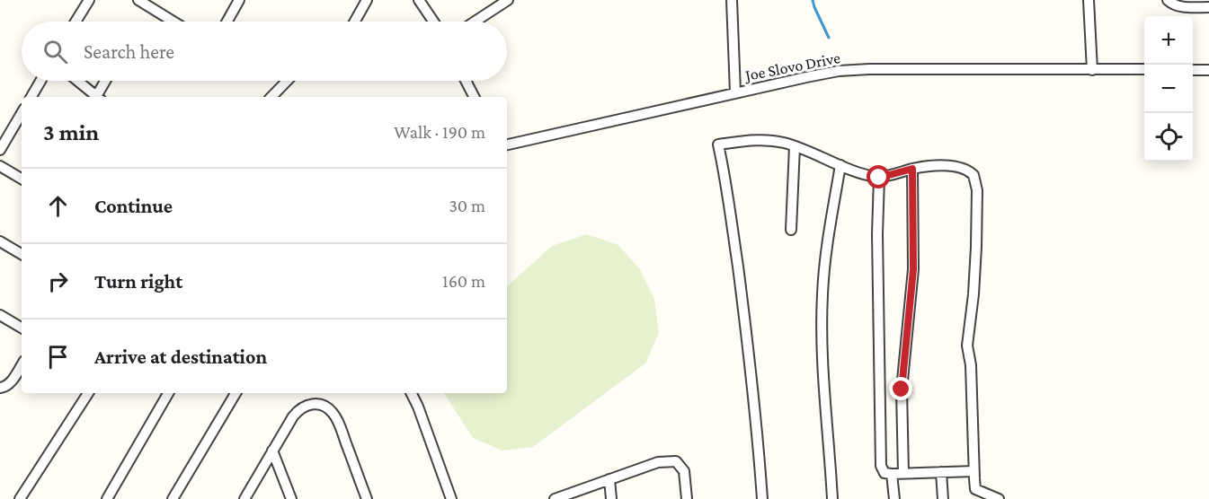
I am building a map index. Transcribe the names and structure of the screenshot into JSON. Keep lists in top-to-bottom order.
{
  "streets": {
    "street": ["Joe Slovo Drive"]
  },
  "page": {
    "map_buttons": ["+", "−"],
    "search": "Search here",
    "heading": ["3 min", "Walk · 190 m"],
    "list": [
      ["Continue", "30 m"],
      ["Turn right", "160 m"],
      "Arrive at destination"
    ]
  }
}
